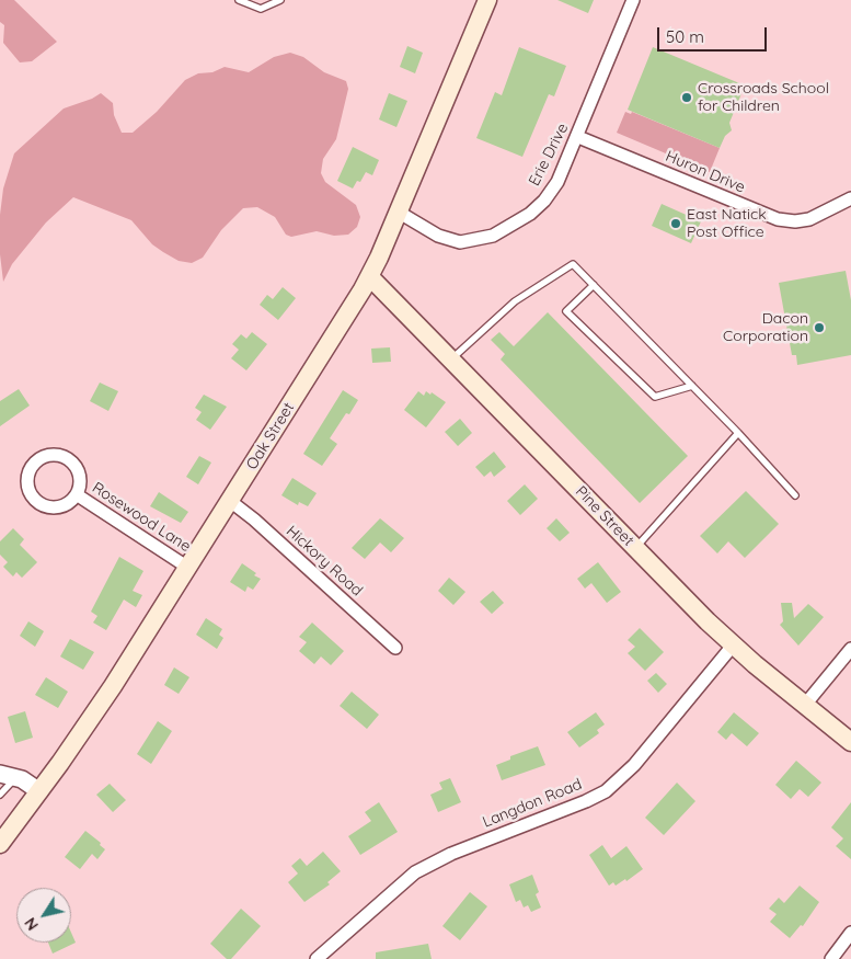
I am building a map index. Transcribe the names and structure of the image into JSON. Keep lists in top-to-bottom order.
{
  "streets": {
    "main road": ["Oak Street", "Pine Street"],
    "street": [
      "Erie Drive",
      "Huron Drive",
      "Rosewood Lane",
      "Hickory Road",
      "Langdon Road"
    ]
  },
  "crossings": [
    ["Erie Drive", "Huron Drive"],
    ["Erie Drive", "Oak Street"],
    ["Oak Street", "Pine Street"],
    ["Oak Street", "Rosewood Lane"],
    ["Oak Street", "Hickory Road"],
    ["Pine Street", "Langdon Road"]
  ],
  "places": ["Crossroads School for Children", "East Natick Post Office", "Dacon Corporation"],
  "scale_bar": "50 m",
  "north": "bottom left"
}
